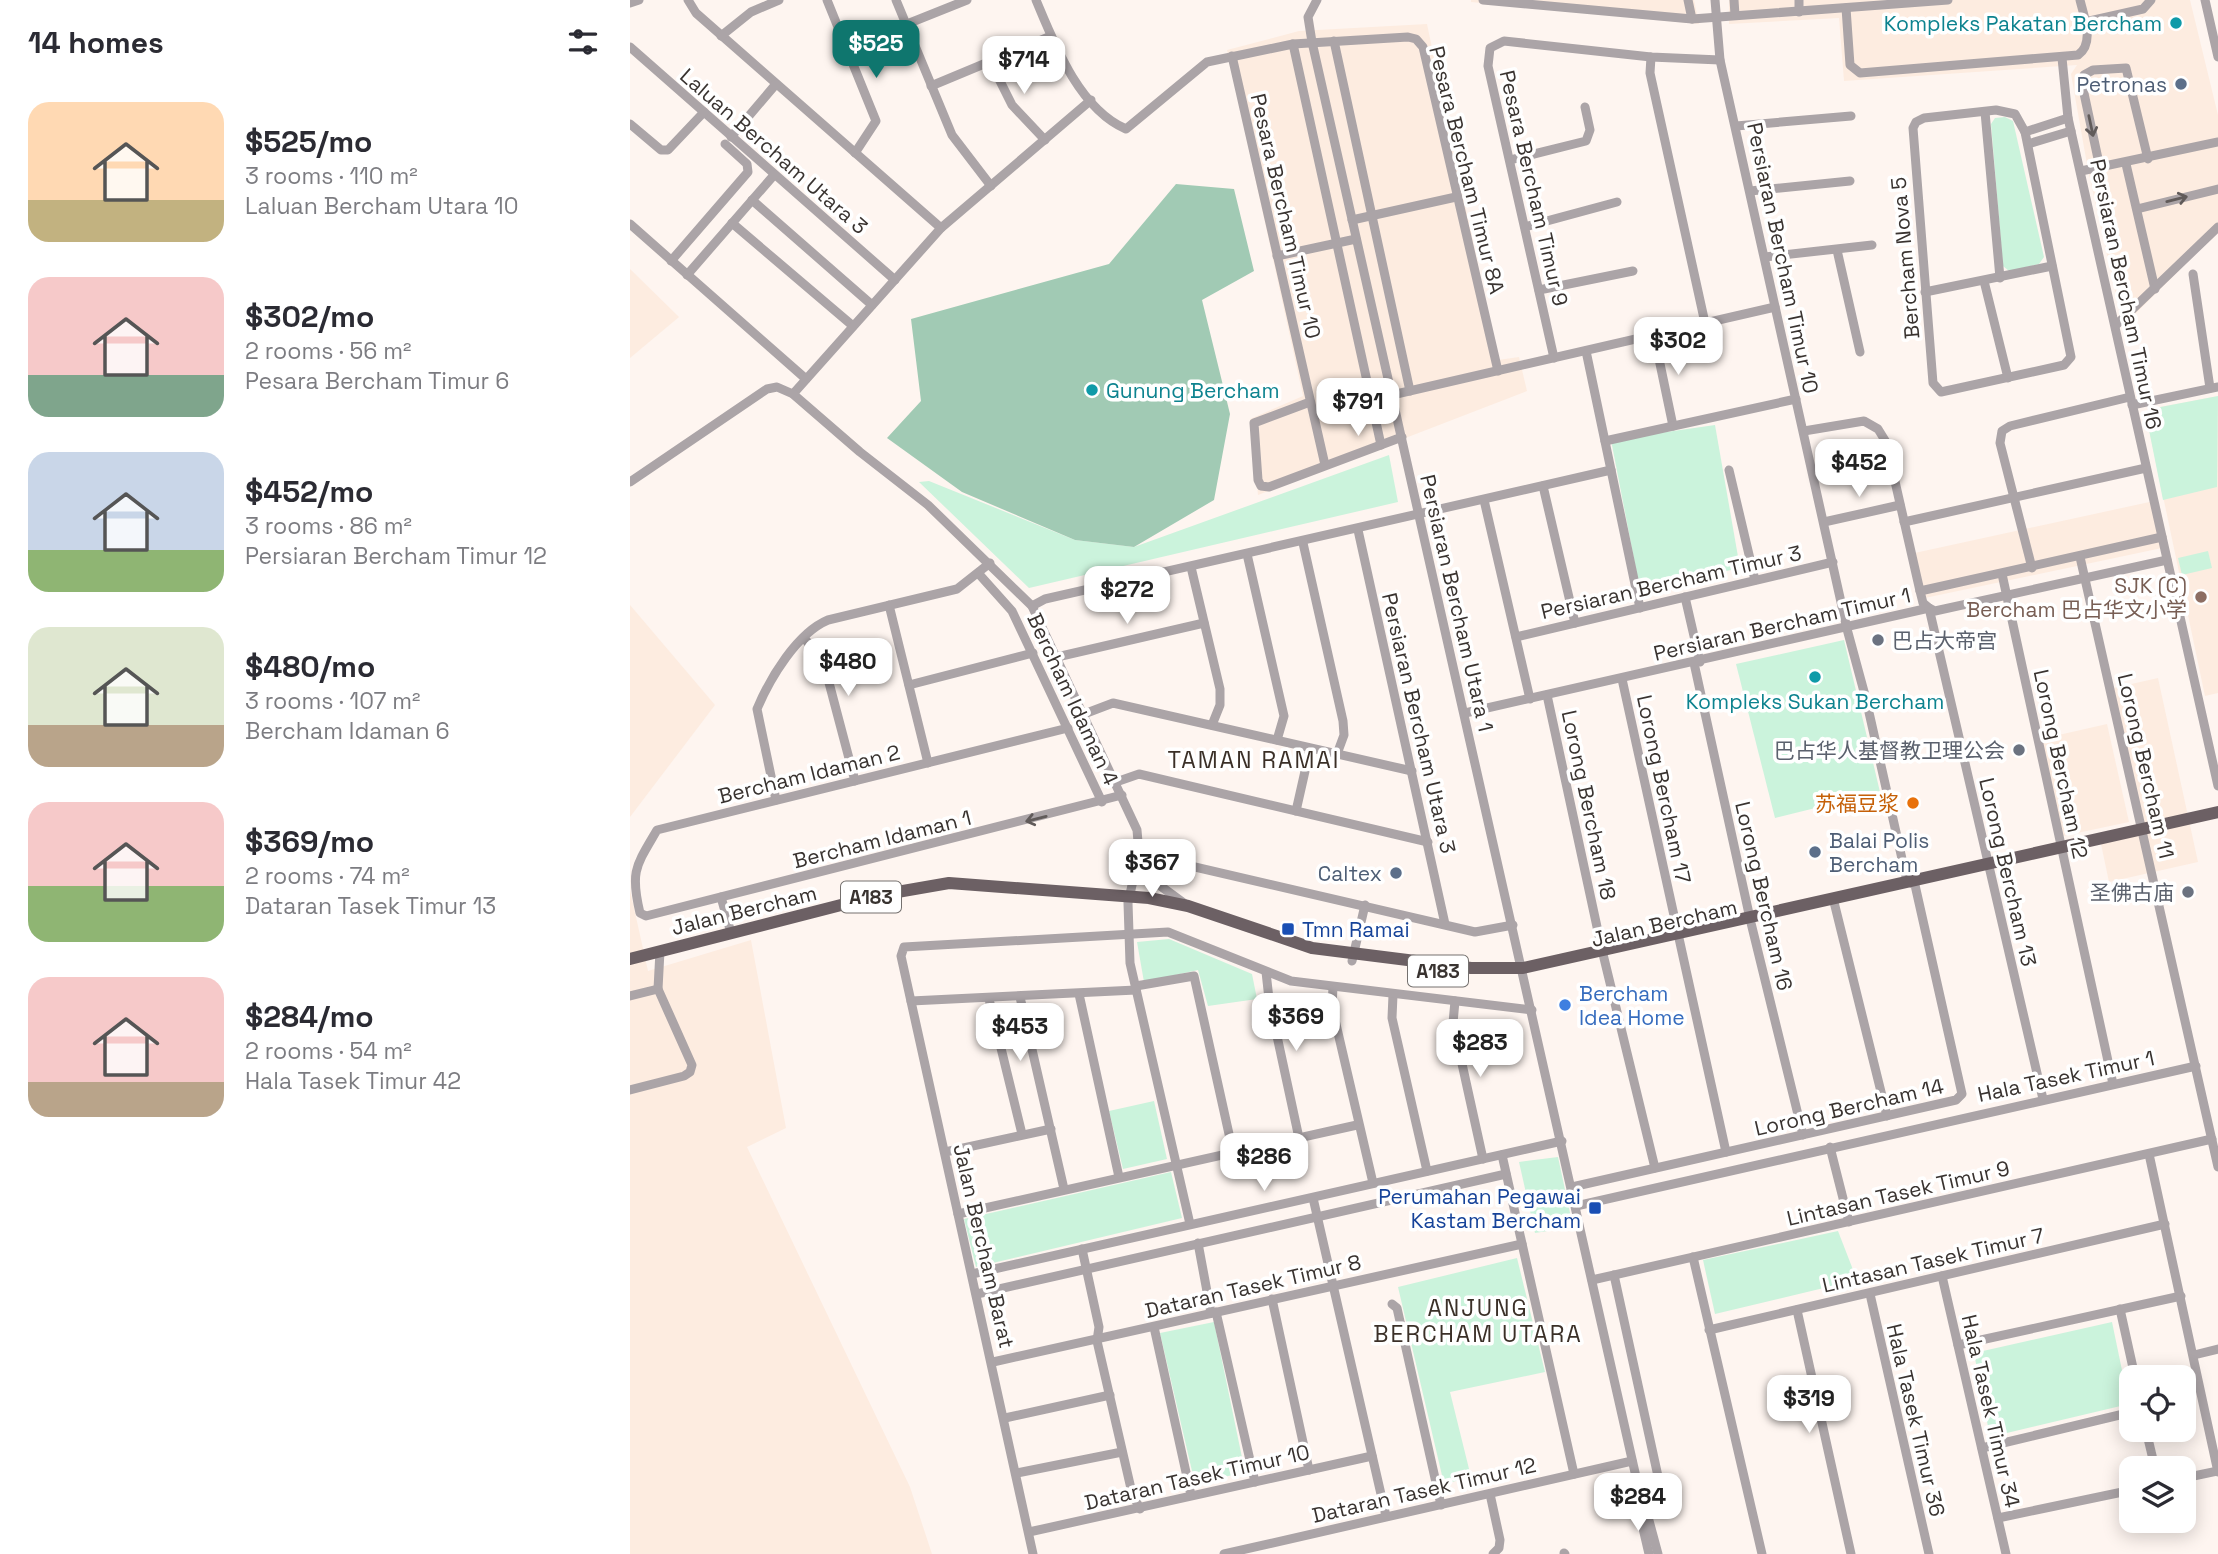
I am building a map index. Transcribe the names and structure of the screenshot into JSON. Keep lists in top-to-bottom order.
{
  "streets": {
    "main road": ["A183", "Jalan Bercham"],
    "street": [
      "Laluan Bercham Utara 3",
      "Pesara Bercham Timur 8A",
      "Pesara Bercham Timur 9",
      "Pesara Bercham Timur 10",
      "Persiaran Bercham Timur 10",
      "Bercham Nova 5",
      "Persiaran Bercham Timur 16",
      "Persiaran Bercham Timur 3",
      "Persiaran Bercham Utara 1",
      "Persiaran Bercham Timur 1",
      "Bercham Idaman 4",
      "Persiaran Bercham Utara 3",
      "Lorong Bercham 12",
      "Lorong Bercham 11",
      "Bercham Idaman 2",
      "Lorong Bercham 17",
      "Lorong Bercham 18",
      "Bercham Idaman 1",
      "Lorong Bercham 13",
      "Lorong Bercham 16",
      "Hala Tasek Timur 1",
      "Lorong Bercham 14",
      "Lintasan Tasek Timur 9",
      "Jalan Bercham Barat",
      "Lintasan Tasek Timur 7",
      "Dataran Tasek Timur 8",
      "Hala Tasek Timur 34",
      "Hala Tasek Timur 36",
      "Dataran Tasek Timur 10",
      "Dataran Tasek Timur 12"
    ]
  },
  "crossings": [
    ["Pesara Bercham Timur 8A", "Pesara Bercham Timur 10"],
    ["Pesara Bercham Timur 8A", "Persiaran Bercham Utara 1"],
    ["Pesara Bercham Timur 9", "Persiaran Bercham Timur 10"],
    ["Persiaran Bercham Timur 10", "Persiaran Bercham Timur 3"],
    ["Persiaran Bercham Timur 10", "Persiaran Bercham Timur 1"],
    ["Persiaran Bercham Timur 10", "Lorong Bercham 14"],
    ["Persiaran Bercham Timur 16", "Persiaran Bercham Timur 1"],
    ["Persiaran Bercham Timur 3", "Lorong Bercham 16"],
    ["Persiaran Bercham Utara 1", "Persiaran Bercham Timur 1"],
    ["Persiaran Bercham Utara 1", "Jalan Bercham"],
    ["Persiaran Bercham Utara 1", "Hala Tasek Timur 1"],
    ["Persiaran Bercham Utara 1", "Lorong Bercham 14"],
    ["Persiaran Bercham Utara 1", "Lintasan Tasek Timur 9"],
    ["Persiaran Bercham Utara 1", "Dataran Tasek Timur 12"],
    ["Persiaran Bercham Timur 1", "Lorong Bercham 12"],
    ["Persiaran Bercham Timur 1", "Lorong Bercham 11"],
    ["Persiaran Bercham Timur 1", "Lorong Bercham 17"],
    ["Persiaran Bercham Timur 1", "Lorong Bercham 18"],
    ["Persiaran Bercham Timur 1", "Lorong Bercham 13"],
    ["Persiaran Bercham Timur 1", "Lorong Bercham 16"],
    ["Persiaran Bercham Timur 1", "Lorong Bercham 14"],
    ["Bercham Idaman 4", "Bercham Idaman 2"],
    ["Bercham Idaman 4", "Bercham Idaman 1"],
    ["Lorong Bercham 12", "Jalan Bercham"],
    ["Lorong Bercham 12", "Hala Tasek Timur 1"],
    ["Lorong Bercham 11", "Jalan Bercham"],
    ["Lorong Bercham 11", "Hala Tasek Timur 1"],
    ["Lorong Bercham 11", "Lintasan Tasek Timur 9"],
    ["Bercham Idaman 2", "Bercham Idaman 1"],
    ["Lorong Bercham 17", "Jalan Bercham"],
    ["Lorong Bercham 17", "Lorong Bercham 14"],
    ["Lorong Bercham 18", "Jalan Bercham"],
    ["Lorong Bercham 18", "Lorong Bercham 14"],
    ["Lorong Bercham 13", "Jalan Bercham"],
    ["Lorong Bercham 13", "Hala Tasek Timur 1"],
    ["Lorong Bercham 16", "Jalan Bercham"],
    ["Lorong Bercham 16", "Lorong Bercham 14"],
    ["Jalan Bercham", "Lorong Bercham 14"],
    ["Jalan Bercham Barat", "Dataran Tasek Timur 8"],
    ["Jalan Bercham Barat", "Dataran Tasek Timur 10"],
    ["Lintasan Tasek Timur 7", "Hala Tasek Timur 34"],
    ["Lintasan Tasek Timur 7", "Hala Tasek Timur 36"]
  ],
  "one_way": ["Bercham Idaman 1"],
  "districts": ["TAMAN RAMAI", "ANJUNG BERCHAM UTARA"],
  "places": {
    "other": [
      "Kompleks Pakatan Bercham",
      "Petronas",
      "Gunung Bercham",
      "SJK (C) Bercham 巴占华文小学",
      "巴占大帝宫",
      "Kompleks Sukan Bercham",
      "巴占华人基督教卫理公会",
      "苏福豆浆",
      "Balai Polis Bercham",
      "Caltex",
      "圣佛古庙",
      "Bercham Idea Home"
    ],
    "transit": ["Tmn Ramai", "Perumahan Pegawai Kastam Bercham"]
  },
  "page": {
    "heading": "14 homes",
    "price": [
      "$525",
      "$714",
      "$302",
      "$791",
      "$452",
      "$272",
      "$480",
      "$367",
      "$369",
      "$453",
      "$283",
      "$286",
      "$319",
      "$284"
    ],
    "list": [
      {
        "name": "$525/mo",
        "note": "3 rooms · 110 m² · Laluan Bercham Utara 10"
      },
      {
        "name": "$302/mo",
        "note": "2 rooms · 56 m² · Pesara Bercham Timur 6"
      },
      {
        "name": "$452/mo",
        "note": "3 rooms · 86 m² · Persiaran Bercham Timur 12"
      },
      {
        "name": "$480/mo",
        "note": "3 rooms · 107 m² · Bercham Idaman 6"
      },
      {
        "name": "$369/mo",
        "note": "2 rooms · 74 m² · Dataran Tasek Timur 13"
      },
      {
        "name": "$284/mo",
        "note": "2 rooms · 54 m² · Hala Tasek Timur 42"
      }
    ]
  }
}
